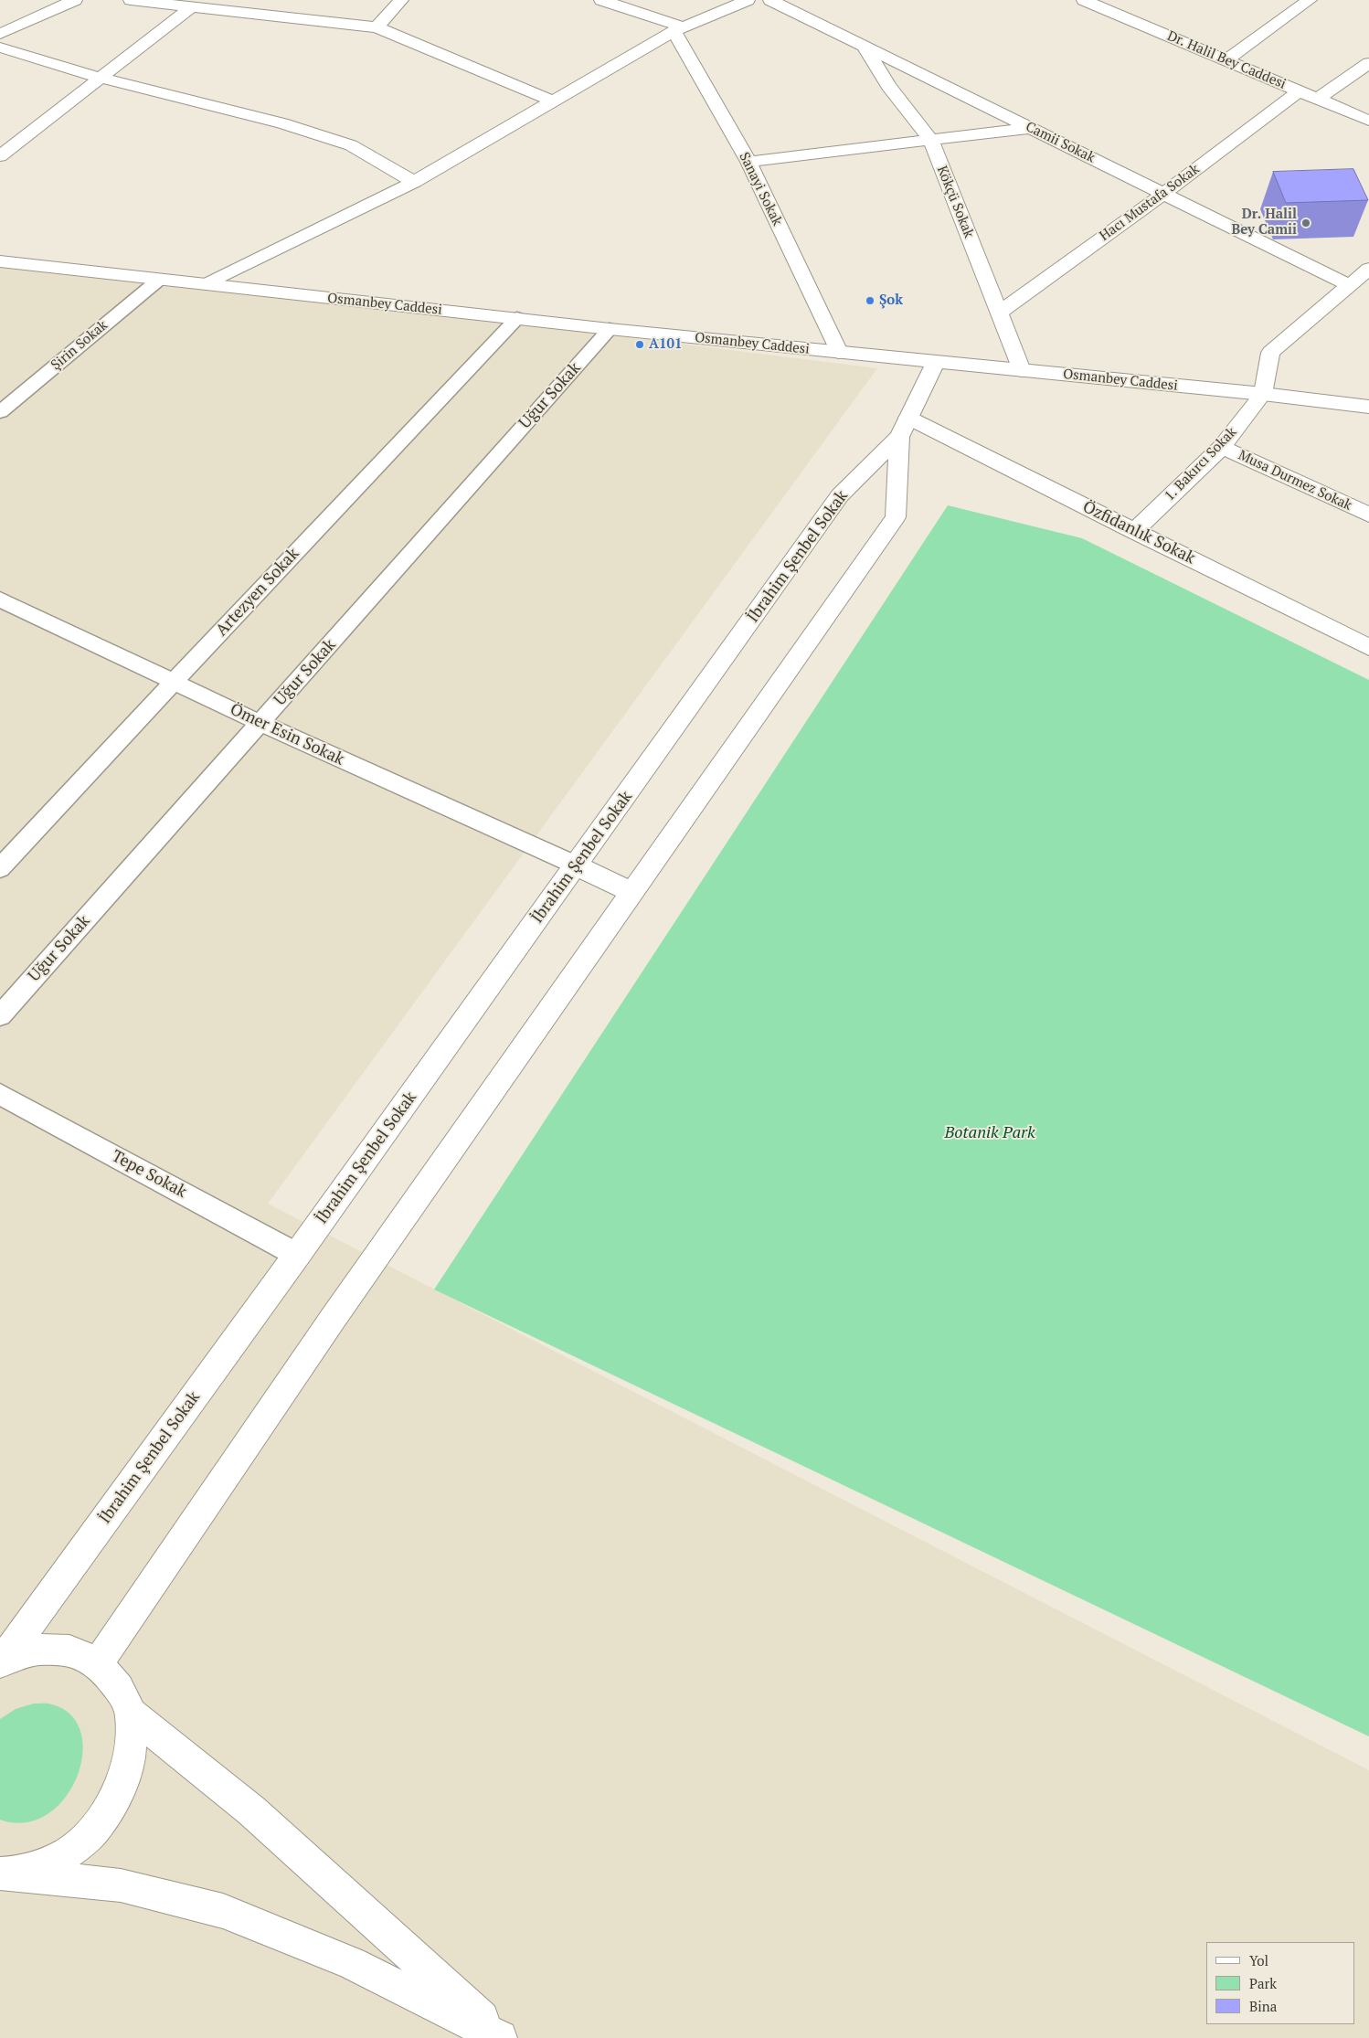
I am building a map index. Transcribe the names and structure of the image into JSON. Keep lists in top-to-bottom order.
{
  "streets": {
    "street": [
      "Dr. Halil Bey Caddesi",
      "Camii Sokak",
      "Sanayi Sokak",
      "Kökçü Sokak",
      "Hacı Mustafa Sokak",
      "Osmanbey Caddesi",
      "1. Bakırcı Sokak",
      "Musa Durmez Sokak",
      "Özfidanlık Sokak",
      "İbrahim Şenbel Sokak"
    ],
    "lane": [
      "Şirin Sokak",
      "Uğur Sokak",
      "Artezyen Sokak",
      "Ömer Esin Sokak",
      "Tepe Sokak"
    ]
  },
  "crossings": [
    ["Dr. Halil Bey Caddesi", "Hacı Mustafa Sokak"],
    ["Camii Sokak", "Kökçü Sokak"],
    ["Camii Sokak", "Hacı Mustafa Sokak"],
    ["Sanayi Sokak", "Osmanbey Caddesi"],
    ["Kökçü Sokak", "Hacı Mustafa Sokak"],
    ["Kökçü Sokak", "Osmanbey Caddesi"],
    ["Osmanbey Caddesi", "Şirin Sokak"],
    ["Osmanbey Caddesi", "Uğur Sokak"],
    ["Osmanbey Caddesi", "1. Bakırcı Sokak"],
    ["Osmanbey Caddesi", "Artezyen Sokak"],
    ["Uğur Sokak", "Ömer Esin Sokak"],
    ["1. Bakırcı Sokak", "Musa Durmez Sokak"],
    ["1. Bakırcı Sokak", "Özfidanlık Sokak"],
    ["Özfidanlık Sokak", "İbrahim Şenbel Sokak"],
    ["İbrahim Şenbel Sokak", "Ömer Esin Sokak"],
    ["İbrahim Şenbel Sokak", "Tepe Sokak"],
    ["Artezyen Sokak", "Ömer Esin Sokak"]
  ],
  "parks": ["Botanik Park"],
  "places": ["Dr. Halil Bey Camii", "Şok", "A101"],
  "legend": ["Yol", "Park", "Bina"]
}
